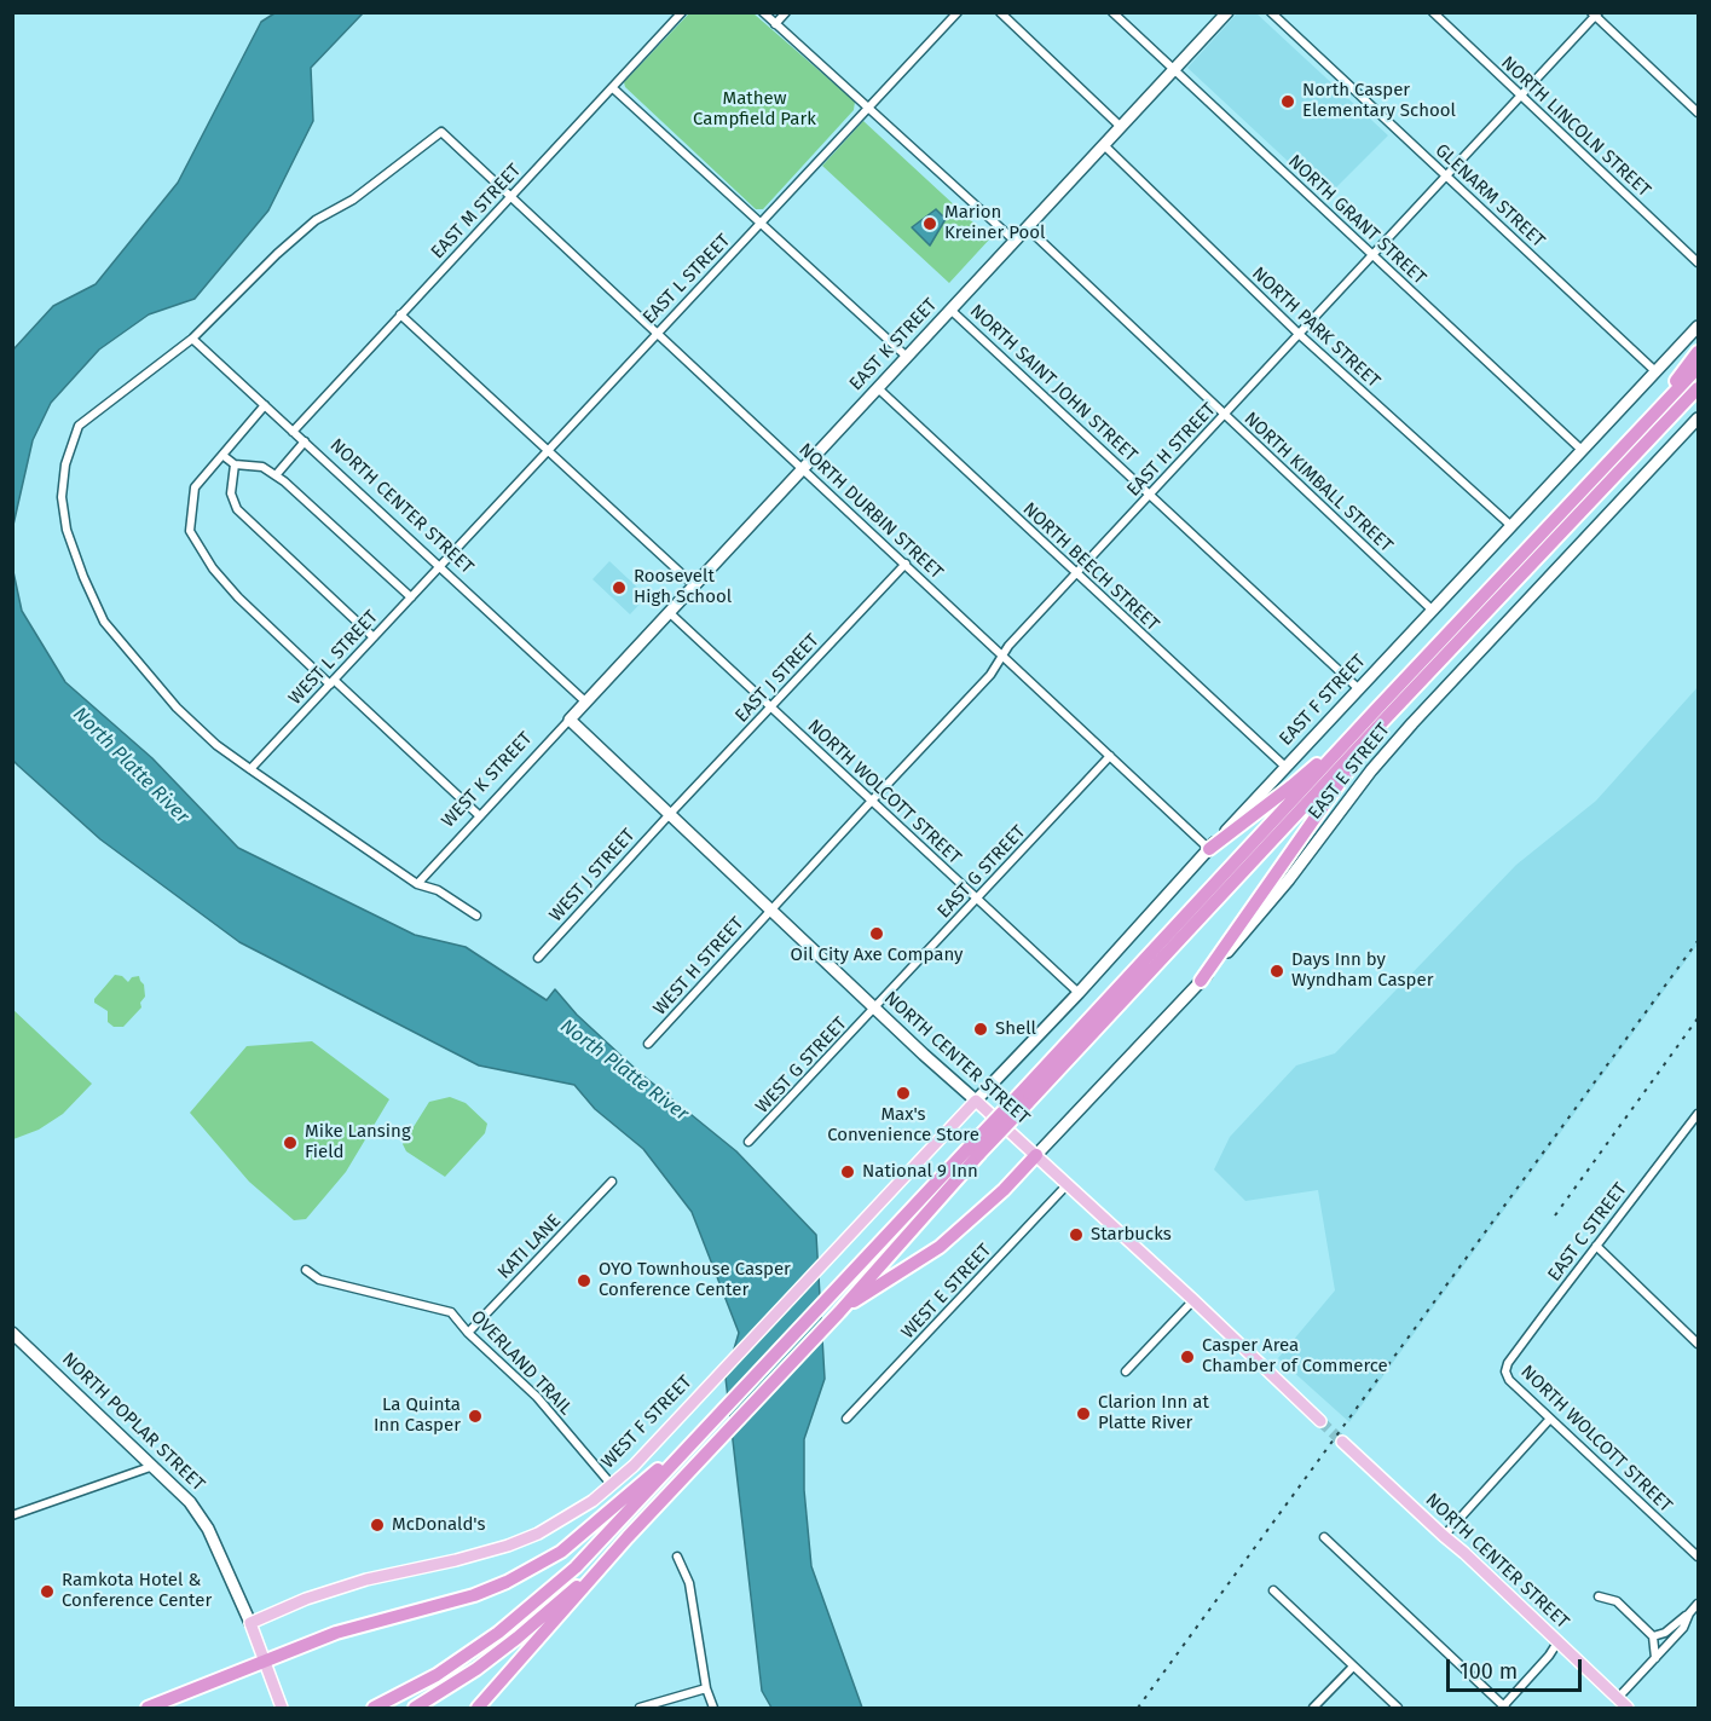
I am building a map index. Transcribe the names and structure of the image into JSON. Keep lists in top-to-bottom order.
{
  "streets": {
    "main road": [
      "EAST K STREET",
      "NORTH CENTER STREET",
      "EAST F STREET",
      "EAST E STREET",
      "WEST K STREET",
      "NORTH POPLAR STREET",
      "WEST F STREET"
    ],
    "street": [
      "NORTH LINCOLN STREET",
      "GLENARM STREET",
      "EAST M STREET",
      "NORTH GRANT STREET",
      "EAST L STREET",
      "NORTH PARK STREET",
      "NORTH SAINT JOHN STREET",
      "EAST H STREET",
      "NORTH KIMBALL STREET",
      "NORTH DURBIN STREET",
      "NORTH BEECH STREET",
      "WEST L STREET",
      "EAST J STREET",
      "NORTH WOLCOTT STREET",
      "EAST G STREET",
      "WEST J STREET",
      "WEST H STREET",
      "WEST G STREET",
      "EAST C STREET",
      "KATI LANE",
      "WEST E STREET",
      "OVERLAND TRAIL"
    ]
  },
  "crossings": [
    ["NORTH LINCOLN STREET", "EAST H STREET"],
    ["GLENARM STREET", "EAST H STREET"],
    ["GLENARM STREET", "EAST F STREET"],
    ["EAST M STREET", "NORTH CENTER STREET"],
    ["EAST M STREET", "NORTH DURBIN STREET"],
    ["NORTH GRANT STREET", "EAST K STREET"],
    ["NORTH GRANT STREET", "EAST H STREET"],
    ["NORTH GRANT STREET", "EAST F STREET"],
    ["EAST L STREET", "NORTH CENTER STREET"],
    ["EAST L STREET", "NORTH DURBIN STREET"],
    ["EAST L STREET", "WEST L STREET"],
    ["NORTH PARK STREET", "EAST K STREET"],
    ["NORTH PARK STREET", "EAST H STREET"],
    ["NORTH PARK STREET", "EAST F STREET"],
    ["EAST K STREET", "NORTH SAINT JOHN STREET"],
    ["EAST K STREET", "NORTH KIMBALL STREET"],
    ["EAST K STREET", "NORTH CENTER STREET"],
    ["EAST K STREET", "NORTH DURBIN STREET"],
    ["EAST K STREET", "NORTH BEECH STREET"],
    ["EAST K STREET", "WEST K STREET"],
    ["EAST K STREET", "NORTH WOLCOTT STREET"],
    ["NORTH SAINT JOHN STREET", "EAST H STREET"],
    ["NORTH SAINT JOHN STREET", "EAST F STREET"],
    ["EAST H STREET", "NORTH KIMBALL STREET"],
    ["EAST H STREET", "NORTH CENTER STREET"],
    ["EAST H STREET", "NORTH DURBIN STREET"],
    ["EAST H STREET", "NORTH BEECH STREET"],
    ["EAST H STREET", "NORTH WOLCOTT STREET"],
    ["EAST H STREET", "WEST H STREET"],
    ["NORTH KIMBALL STREET", "EAST F STREET"],
    ["NORTH CENTER STREET", "NORTH DURBIN STREET"],
    ["NORTH CENTER STREET", "WEST L STREET"],
    ["NORTH CENTER STREET", "EAST J STREET"],
    ["NORTH CENTER STREET", "EAST F STREET"],
    ["NORTH CENTER STREET", "EAST E STREET"],
    ["NORTH CENTER STREET", "WEST K STREET"],
    ["NORTH CENTER STREET", "EAST G STREET"],
    ["NORTH CENTER STREET", "WEST J STREET"],
    ["NORTH CENTER STREET", "WEST H STREET"],
    ["NORTH CENTER STREET", "WEST G STREET"],
    ["NORTH CENTER STREET", "WEST E STREET"],
    ["NORTH CENTER STREET", "WEST F STREET"],
    ["NORTH DURBIN STREET", "EAST J STREET"],
    ["NORTH DURBIN STREET", "EAST F STREET"],
    ["NORTH DURBIN STREET", "EAST G STREET"],
    ["NORTH BEECH STREET", "EAST F STREET"],
    ["EAST J STREET", "NORTH WOLCOTT STREET"],
    ["EAST J STREET", "WEST J STREET"],
    ["EAST F STREET", "NORTH WOLCOTT STREET"],
    ["EAST F STREET", "WEST F STREET"],
    ["NORTH WOLCOTT STREET", "EAST G STREET"],
    ["NORTH WOLCOTT STREET", "EAST C STREET"],
    ["EAST G STREET", "WEST G STREET"],
    ["KATI LANE", "OVERLAND TRAIL"],
    ["OVERLAND TRAIL", "WEST F STREET"],
    ["NORTH POPLAR STREET", "WEST F STREET"]
  ],
  "water": ["North Platte River"],
  "parks": ["Mathew Campfield Park"],
  "places": [
    "North Casper Elementary School",
    "Marion Kreiner Pool",
    "Roosevelt High School",
    "Oil City Axe Company",
    "Days Inn by Wyndham Casper",
    "Shell",
    "Max's Convenience Store",
    "Mike Lansing Field",
    "National 9 Inn",
    "Starbucks",
    "OYO Townhouse Casper Conference Center",
    "Casper Area Chamber of Commerce",
    "Clarion Inn at Platte River",
    "La Quinta Inn Casper",
    "McDonald's",
    "Ramkota Hotel & Conference Center"
  ],
  "scale_bar": "100 m"
}
